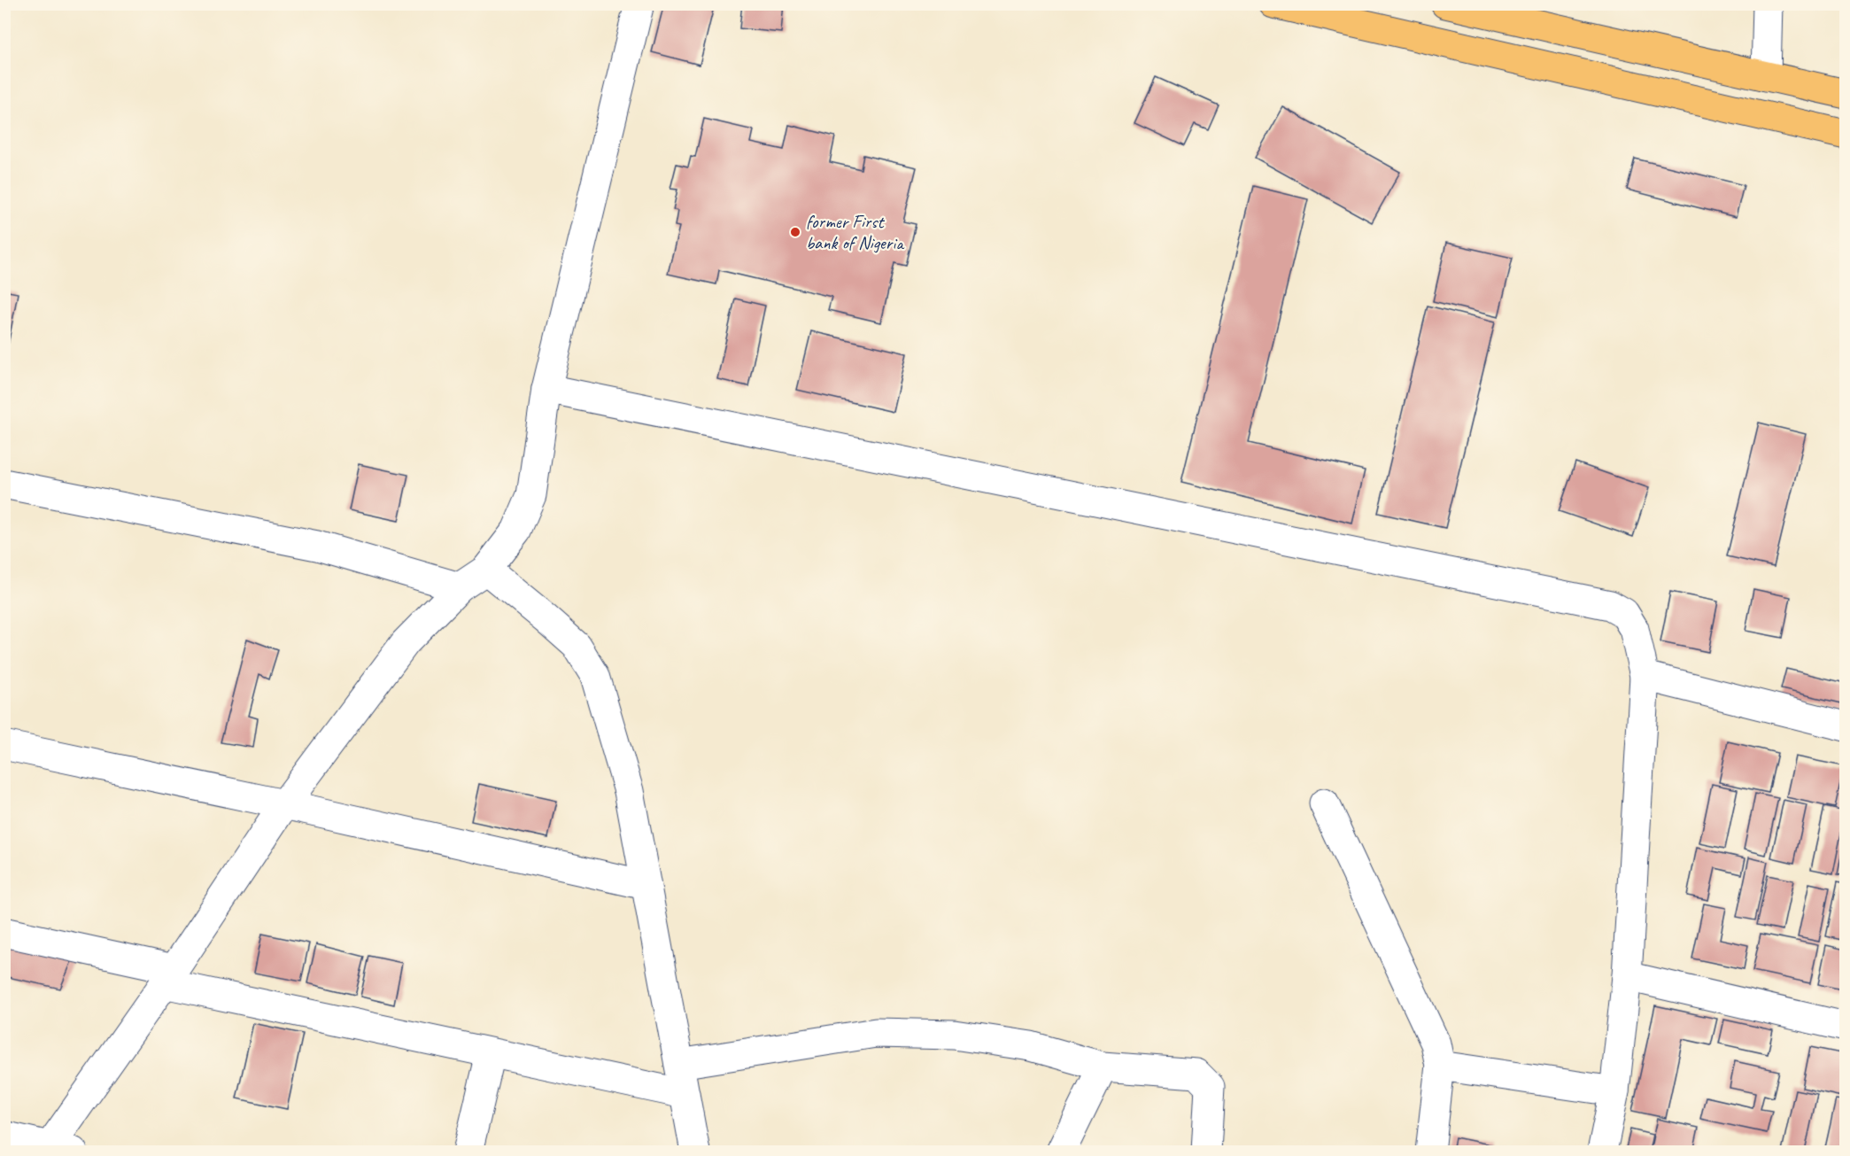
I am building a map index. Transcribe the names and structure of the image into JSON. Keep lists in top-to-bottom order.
{
  "places": ["former First bank of Nigeria"]
}
